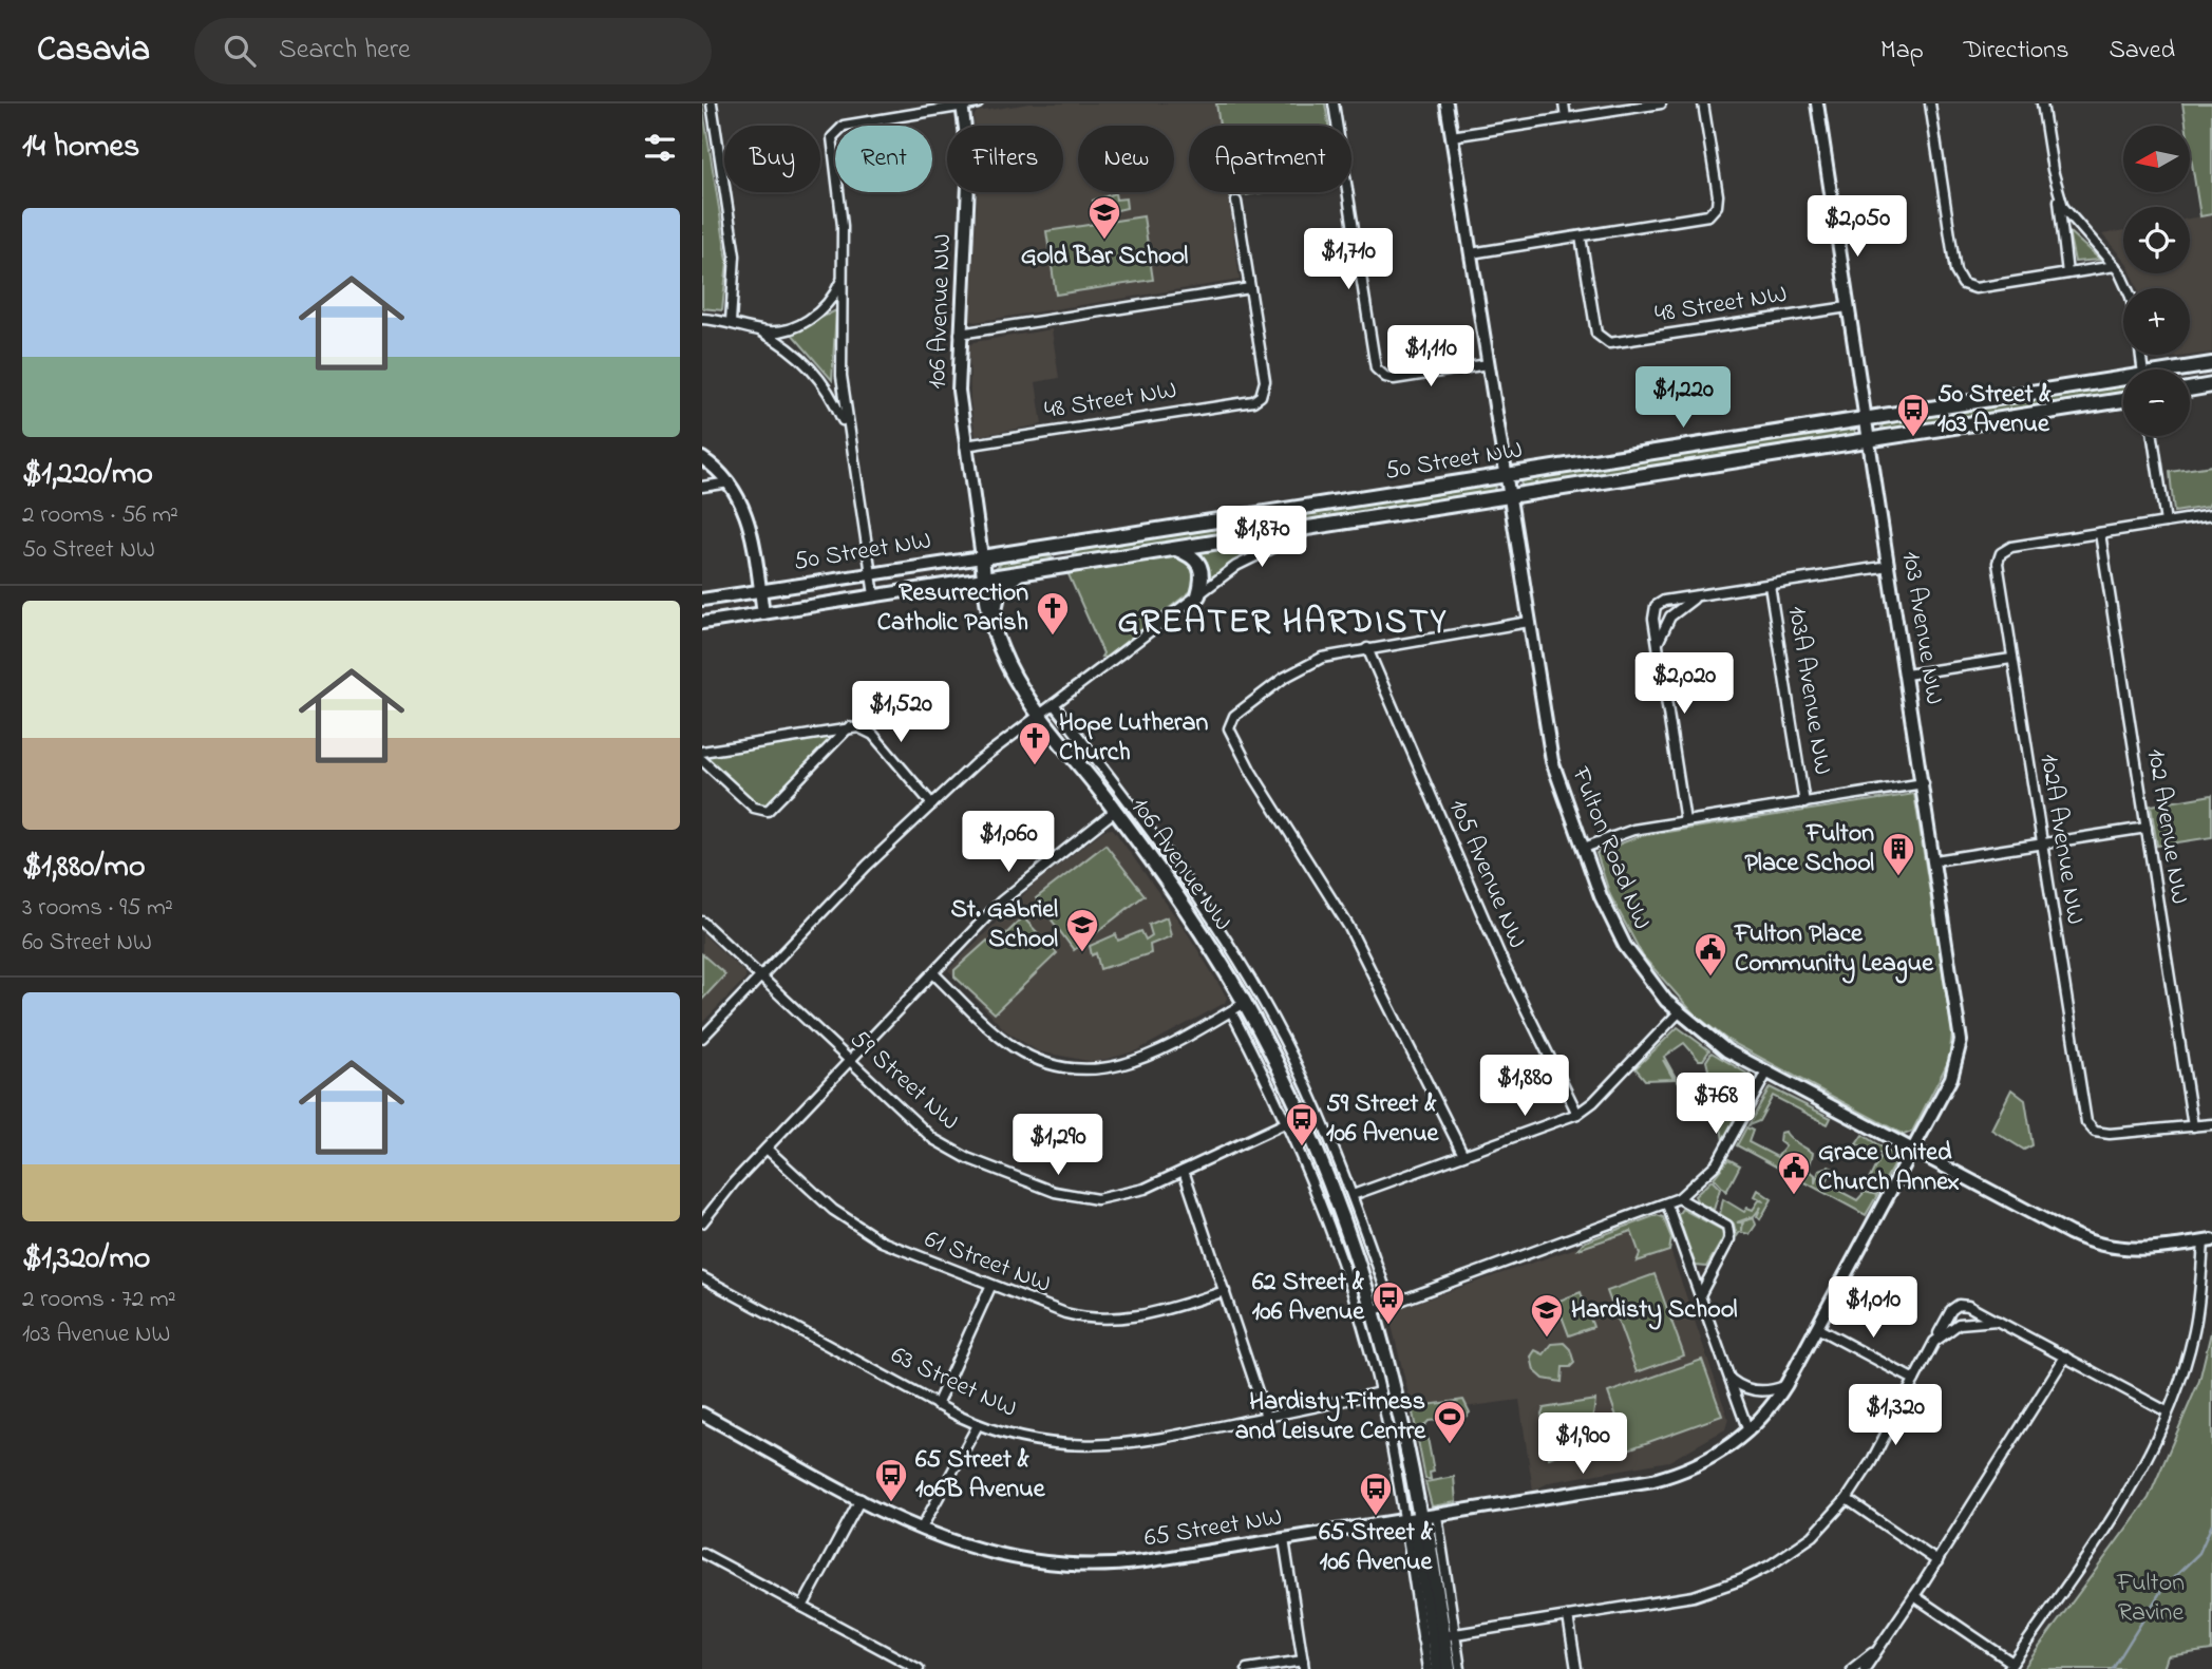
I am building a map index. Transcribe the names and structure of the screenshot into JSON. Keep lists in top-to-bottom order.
{
  "streets": {
    "main road": ["106 Avenue NW", "50 Street NW"],
    "street": [
      "48 Street NW",
      "103 Avenue NW",
      "103A Avenue NW",
      "102 Avenue NW",
      "102A Avenue NW",
      "Fulton Road NW",
      "105 Avenue NW",
      "59 Street NW",
      "61 Street NW",
      "63 Street NW",
      "65 Street NW"
    ]
  },
  "crossings": [
    ["48 Street NW", "106 Avenue NW"],
    ["48 Street NW", "103 Avenue NW"],
    ["106 Avenue NW", "50 Street NW"],
    ["106 Avenue NW", "65 Street NW"],
    ["50 Street NW", "103 Avenue NW"],
    ["50 Street NW", "Fulton Road NW"],
    ["103 Avenue NW", "Fulton Road NW"],
    ["102 Avenue NW", "102A Avenue NW"]
  ],
  "districts": ["GREATER HARDISTY"],
  "parks": ["Fulton Ravine"],
  "places": {
    "school or university": ["Gold Bar School", "St. Gabriel School", "Hardisty School"],
    "bus stop": [
      "50 Street & 103 Avenue",
      "59 Street & 106 Avenue",
      "62 Street & 106 Avenue",
      "65 Street & 106B Avenue",
      "65 Street & 106 Avenue"
    ],
    "church": ["Resurrection Catholic Parish", "Hope Lutheran Church"],
    "building": ["Fulton Place School"],
    "public building": ["Fulton Place Community League", "Grace United Church Annex"],
    "sports": ["Hardisty Fitness and Leisure Centre"]
  },
  "north": "left",
  "page": {
    "header": "Casavia",
    "search": "Search here",
    "nav": ["Map", "Directions", "Saved"],
    "heading": "14 homes",
    "map_buttons": ["+", "−"],
    "chip": [
      "Buy",
      "Rent",
      "Filters",
      "New",
      "Apartment"
    ],
    "list": [
      {
        "name": "$1,220/mo",
        "note": "2 rooms · 56 m² · 50 Street NW"
      },
      {
        "name": "$1,880/mo",
        "note": "3 rooms · 95 m² · 60 Street NW"
      },
      {
        "name": "$1,320/mo",
        "note": "2 rooms · 72 m² · 103 Avenue NW"
      }
    ],
    "price": [
      "$2,050",
      "$1,710",
      "$1,110",
      "$1,220",
      "$1,870",
      "$2,020",
      "$1,520",
      "$1,060",
      "$1,880",
      "$768",
      "$1,290",
      "$1,010",
      "$1,320",
      "$1,900"
    ]
  }
}
